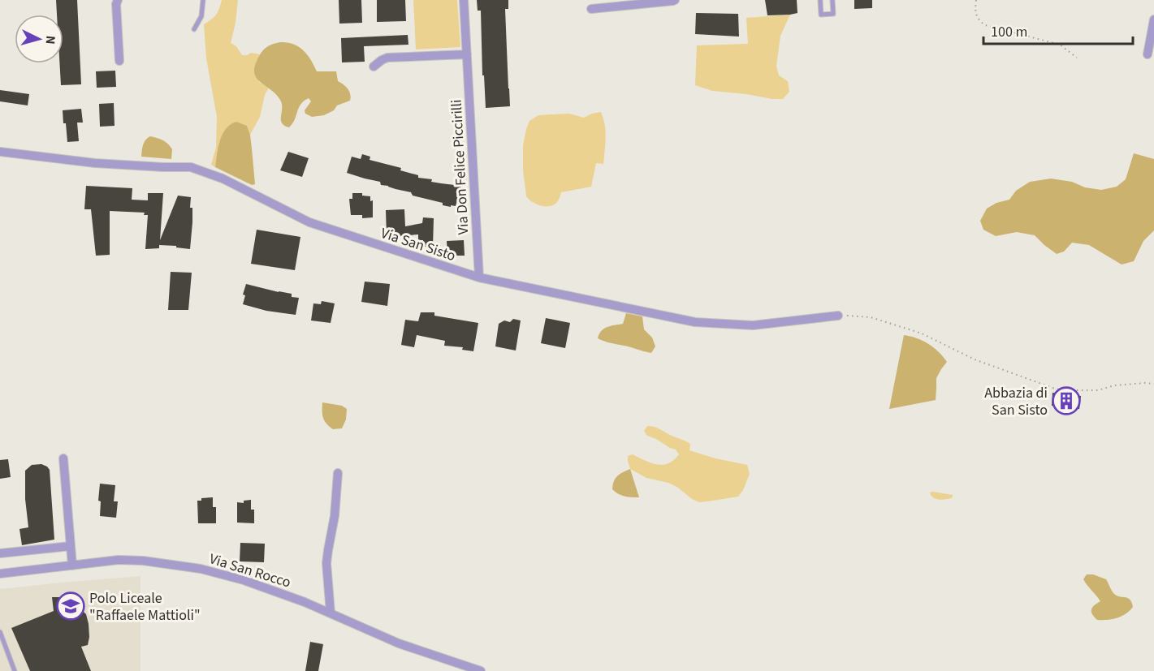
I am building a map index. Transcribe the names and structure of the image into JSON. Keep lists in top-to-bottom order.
{
  "streets": {
    "street": ["Via Don Felice Piccirilli", "Via San Sisto", "Via San Rocco"]
  },
  "crossings": [
    ["Via Don Felice Piccirilli", "Via San Sisto"]
  ],
  "places": {
    "building": ["Abbazia di San Sisto"],
    "school or university": ["Polo Liceale \"Raffaele Mattioli\""]
  },
  "scale_bar": "100 m",
  "north": "right"
}
